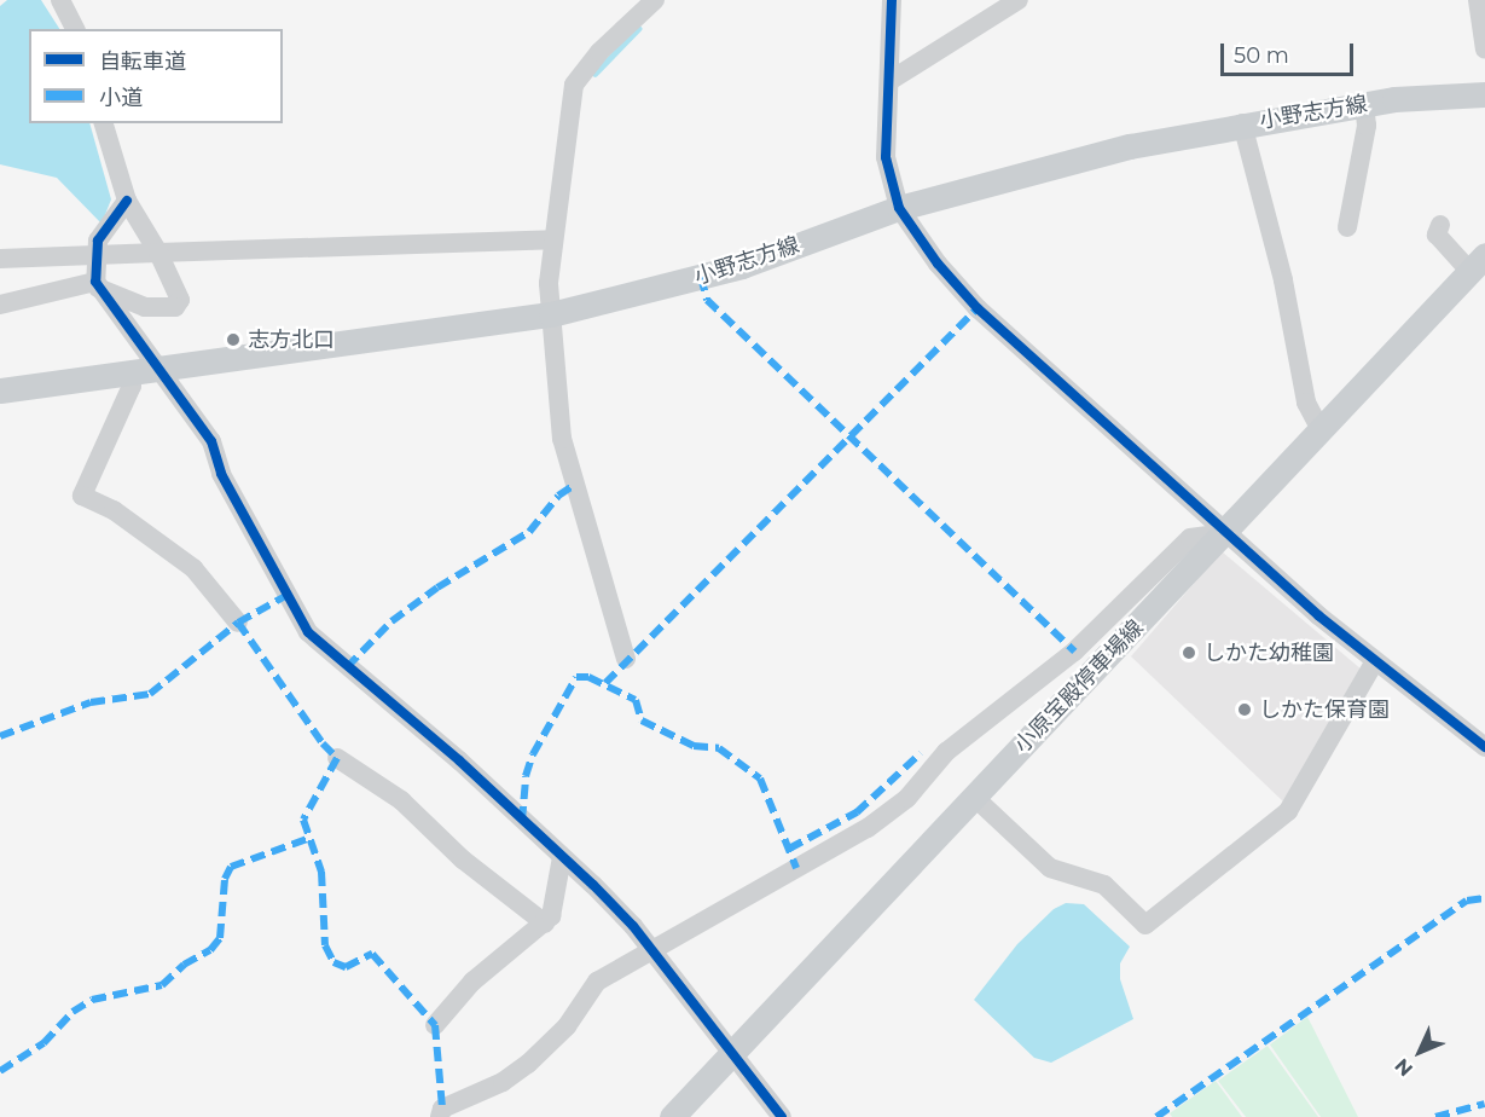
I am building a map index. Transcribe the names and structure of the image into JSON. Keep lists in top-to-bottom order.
{
  "streets": {
    "main road": ["小野志方線", "小原宝殿停車場線"]
  },
  "places": ["志方北口", "しかた幼稚園", "しかた保育園"],
  "legend": ["自転車道", "小道"],
  "scale_bar": "50 m",
  "north": "bottom left"
}
